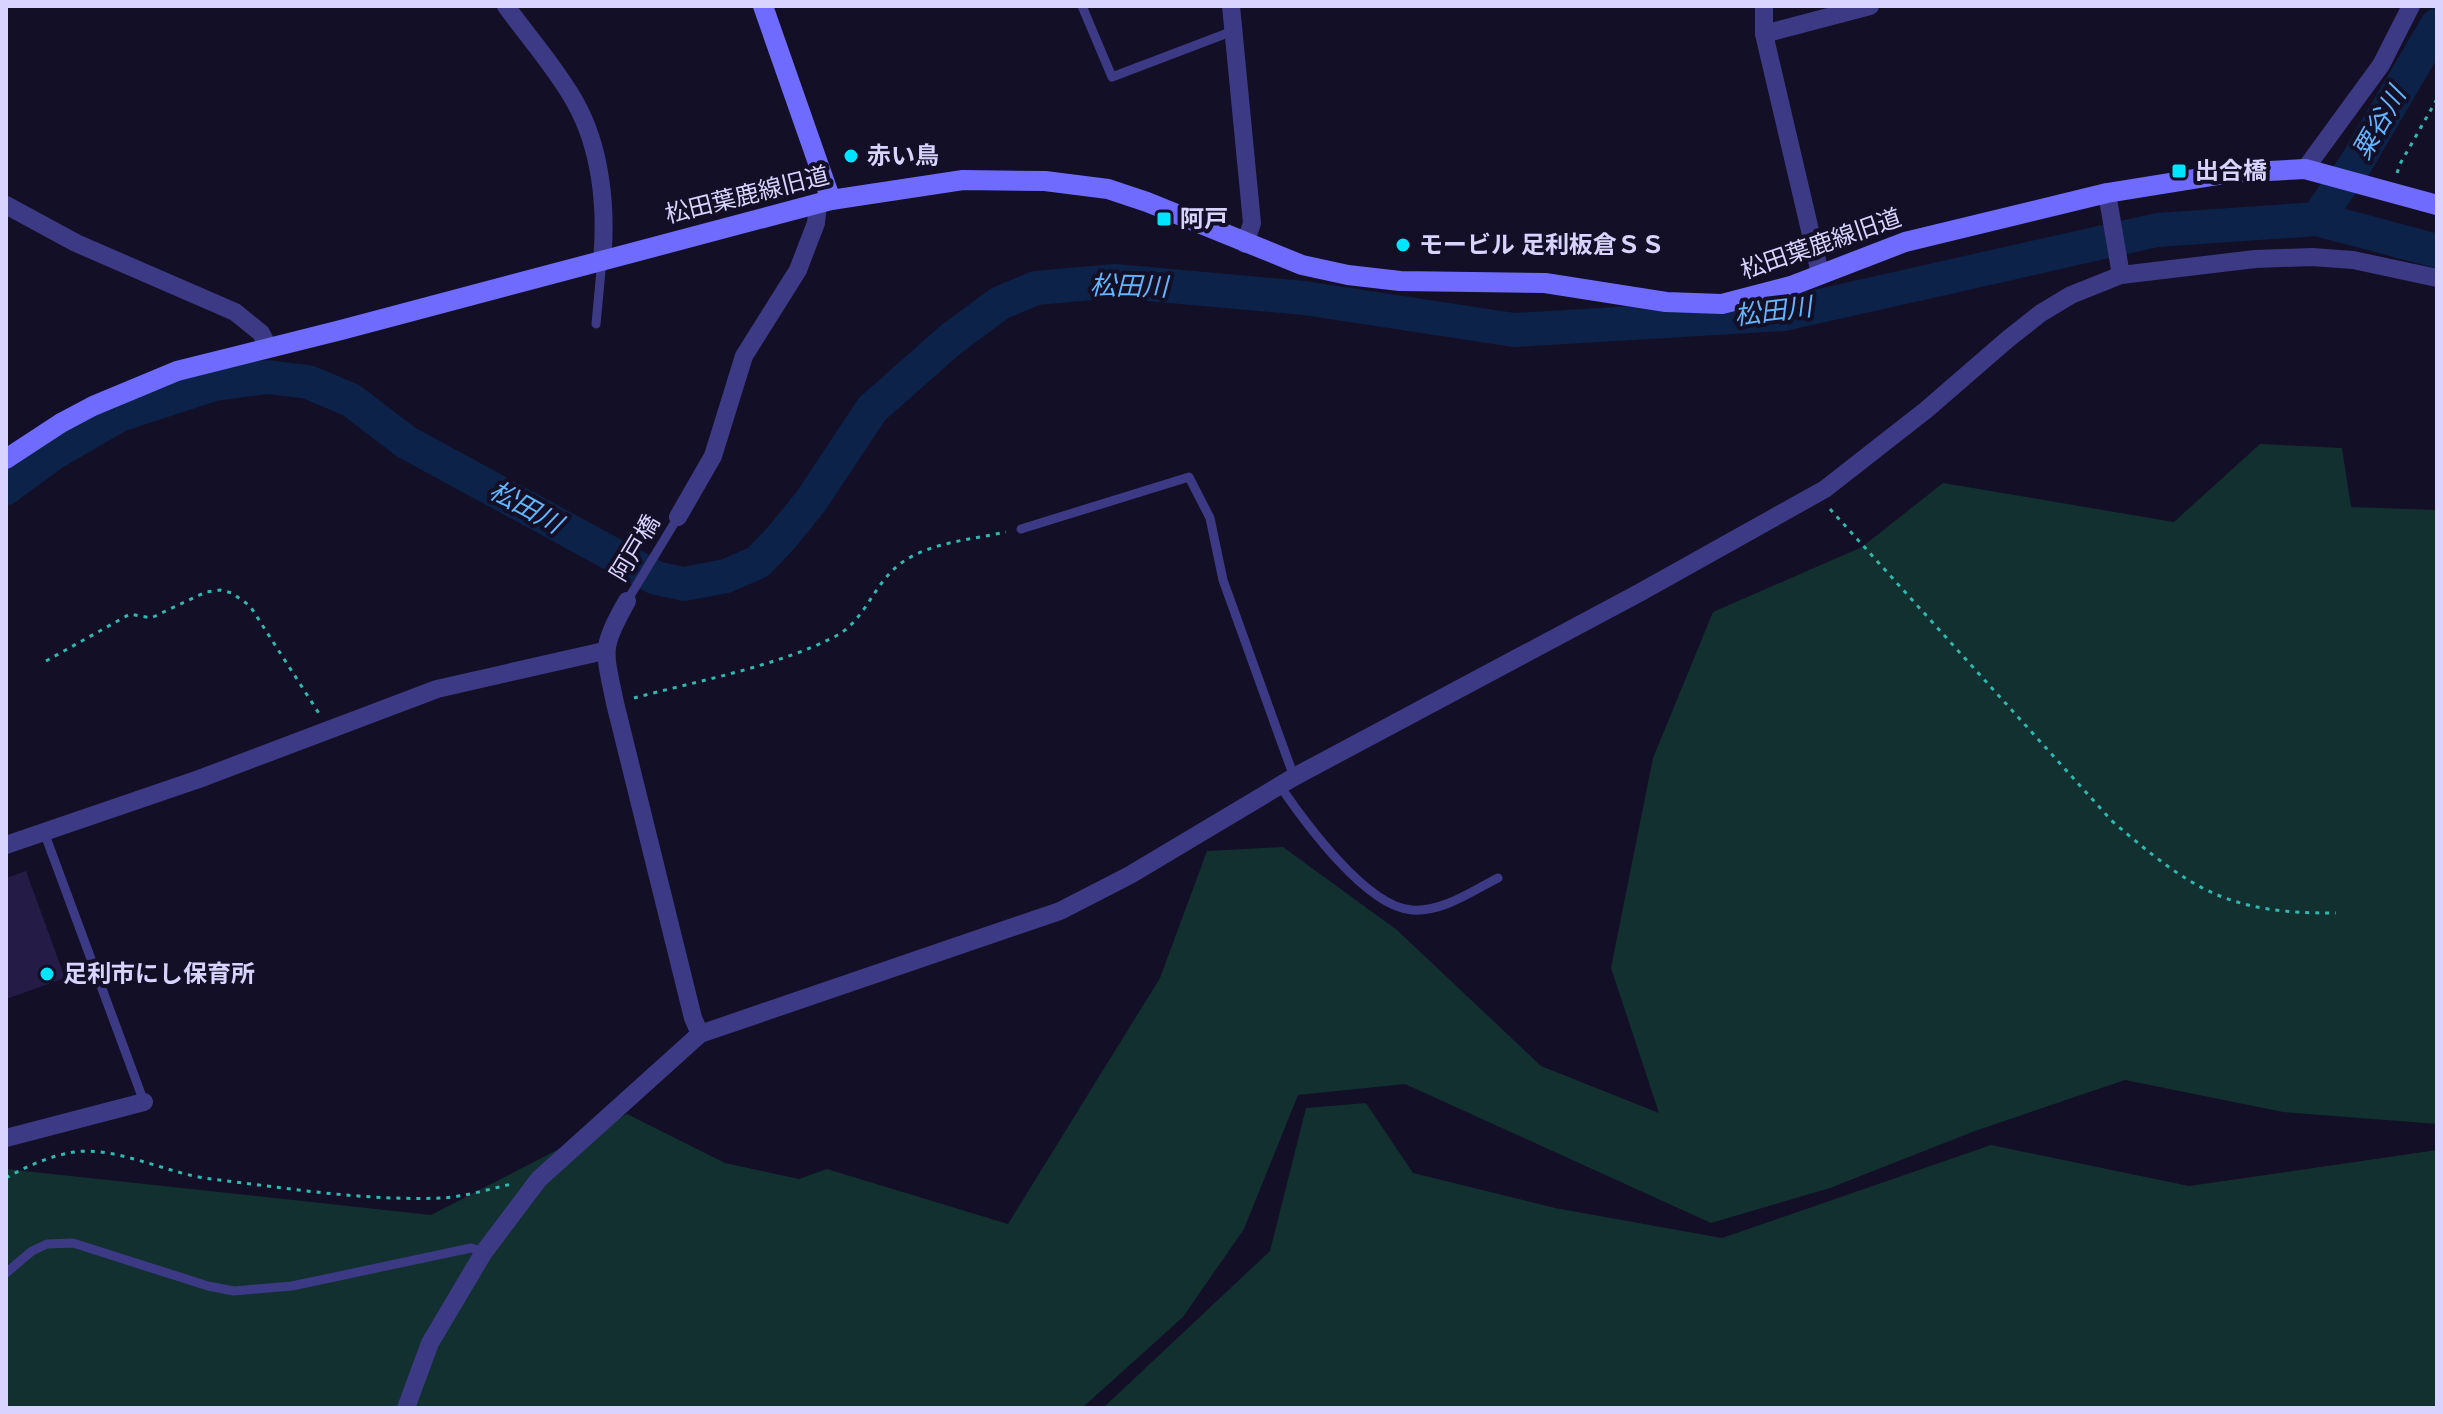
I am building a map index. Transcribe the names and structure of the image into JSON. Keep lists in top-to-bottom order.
{
  "streets": {
    "street": ["松田葉鹿線旧道"],
    "lane": ["阿戸橋"]
  },
  "water": ["粟谷川", "松田川"],
  "places": {
    "other": ["赤い鳥", "モービル 足利板倉ＳＳ", "足利市にし保育所"],
    "transit": ["出合橋", "阿戸"]
  }
}
